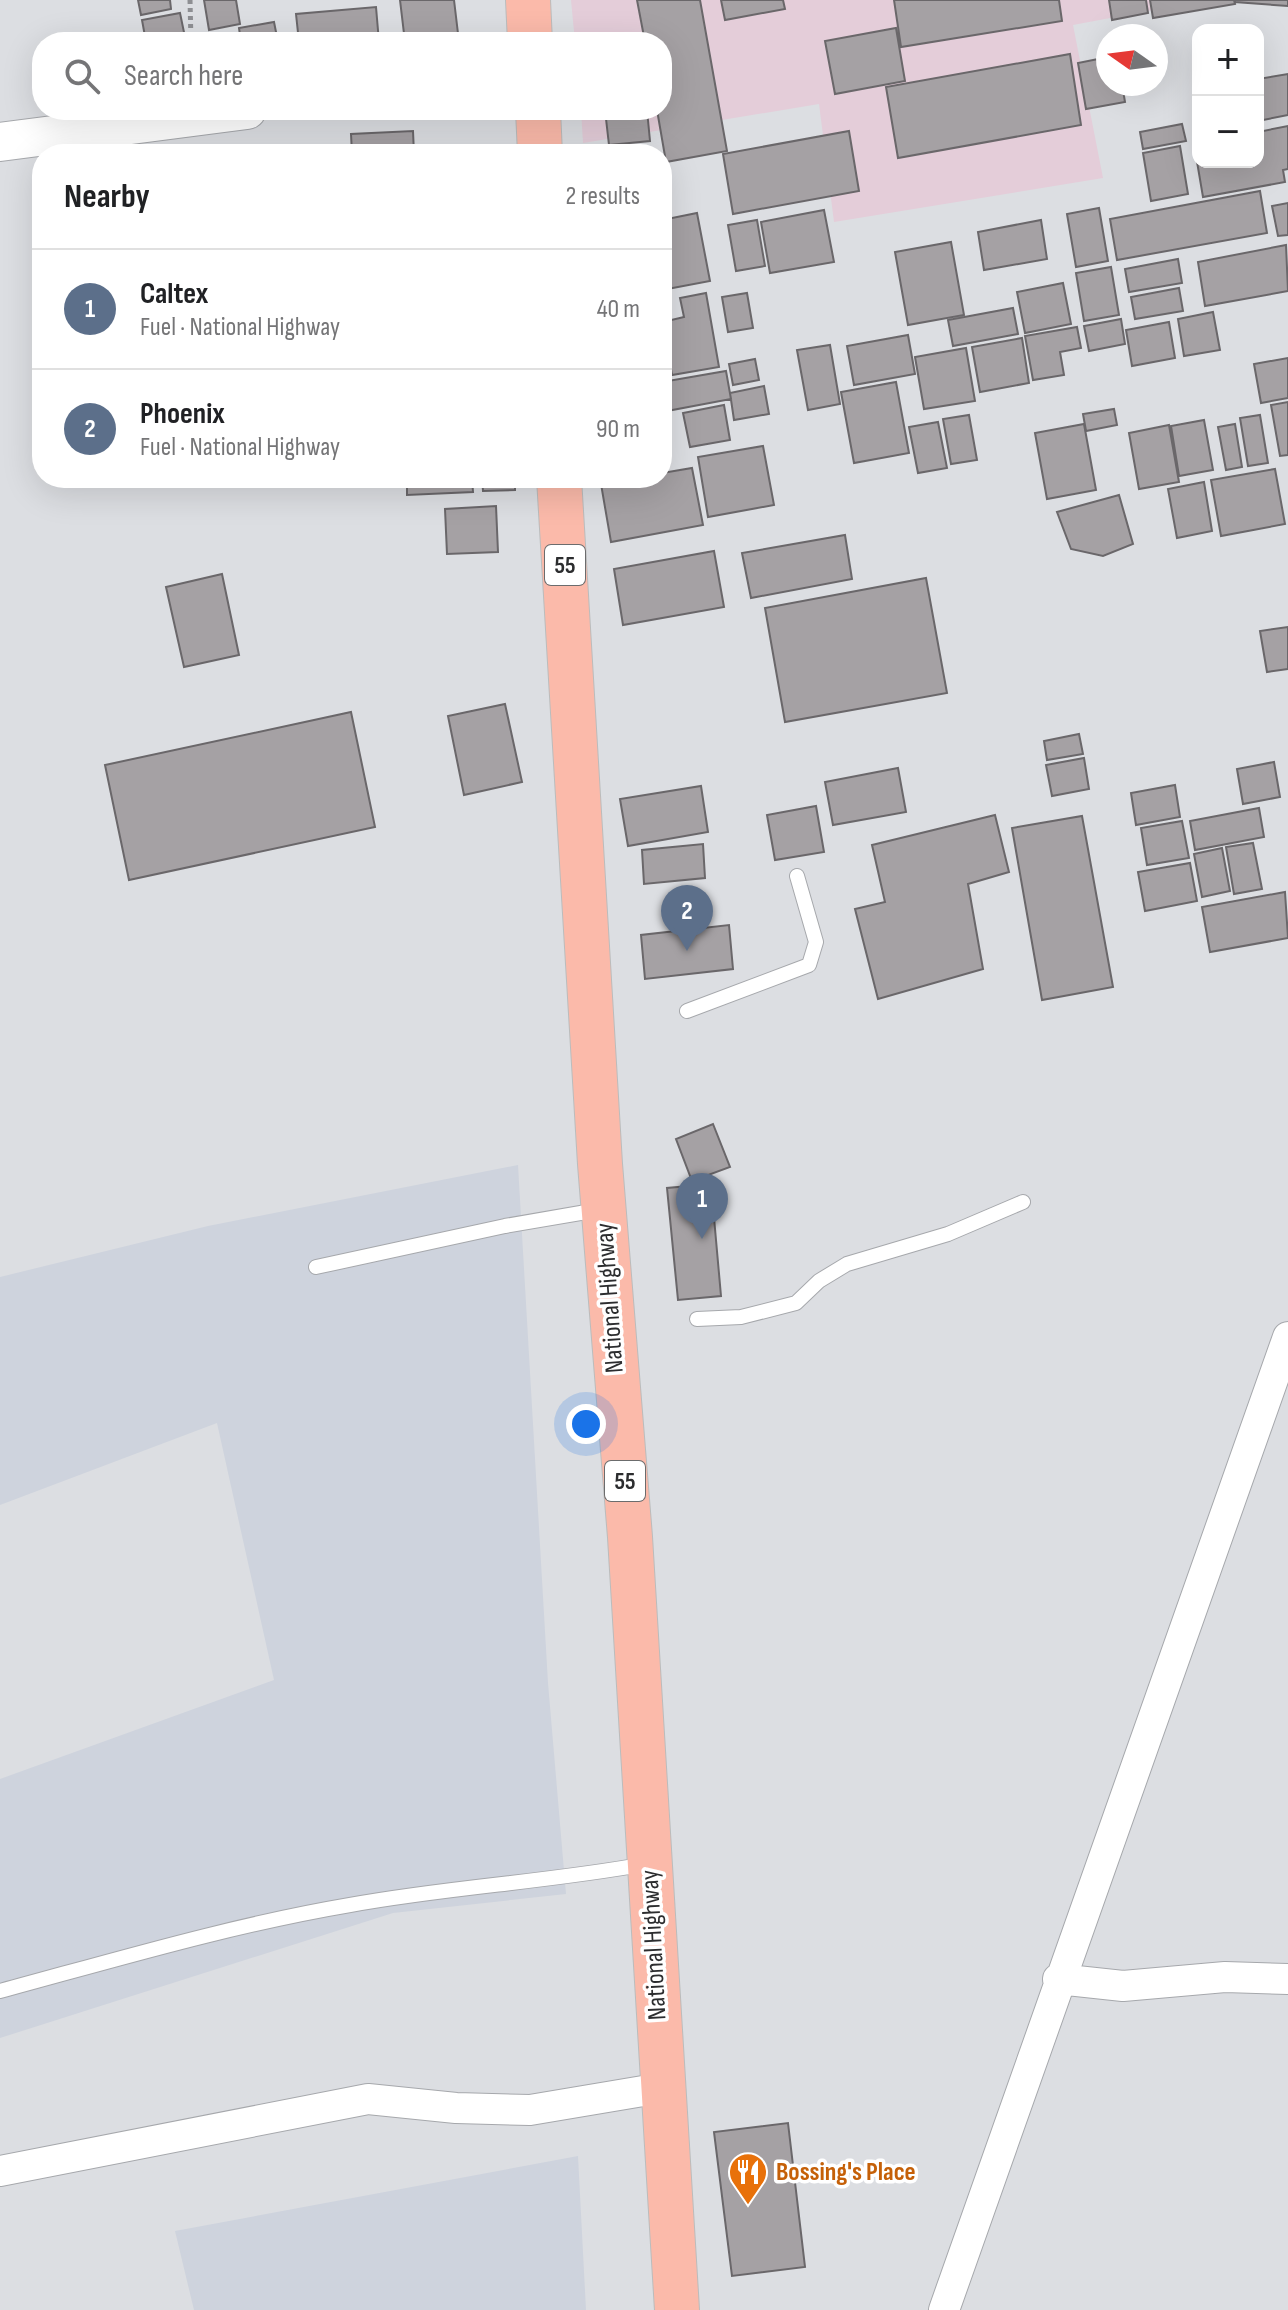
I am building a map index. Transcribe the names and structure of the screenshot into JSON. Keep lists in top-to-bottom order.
{
  "streets": {
    "highway": ["55", "National Highway"]
  },
  "places": {
    "restaurant": ["Bossing's Place"]
  },
  "north": "left",
  "page": {
    "map_buttons": ["+", "−"],
    "search": "Search here",
    "heading": ["Nearby", "2 results"],
    "list": [
      {
        "mark": "1",
        "name": "Caltex",
        "note": "Fuel · National Highway",
        "value": "40 m"
      },
      {
        "mark": "2",
        "name": "Phoenix",
        "note": "Fuel · National Highway",
        "value": "90 m"
      }
    ],
    "pins": ["2", "1"]
  }
}
